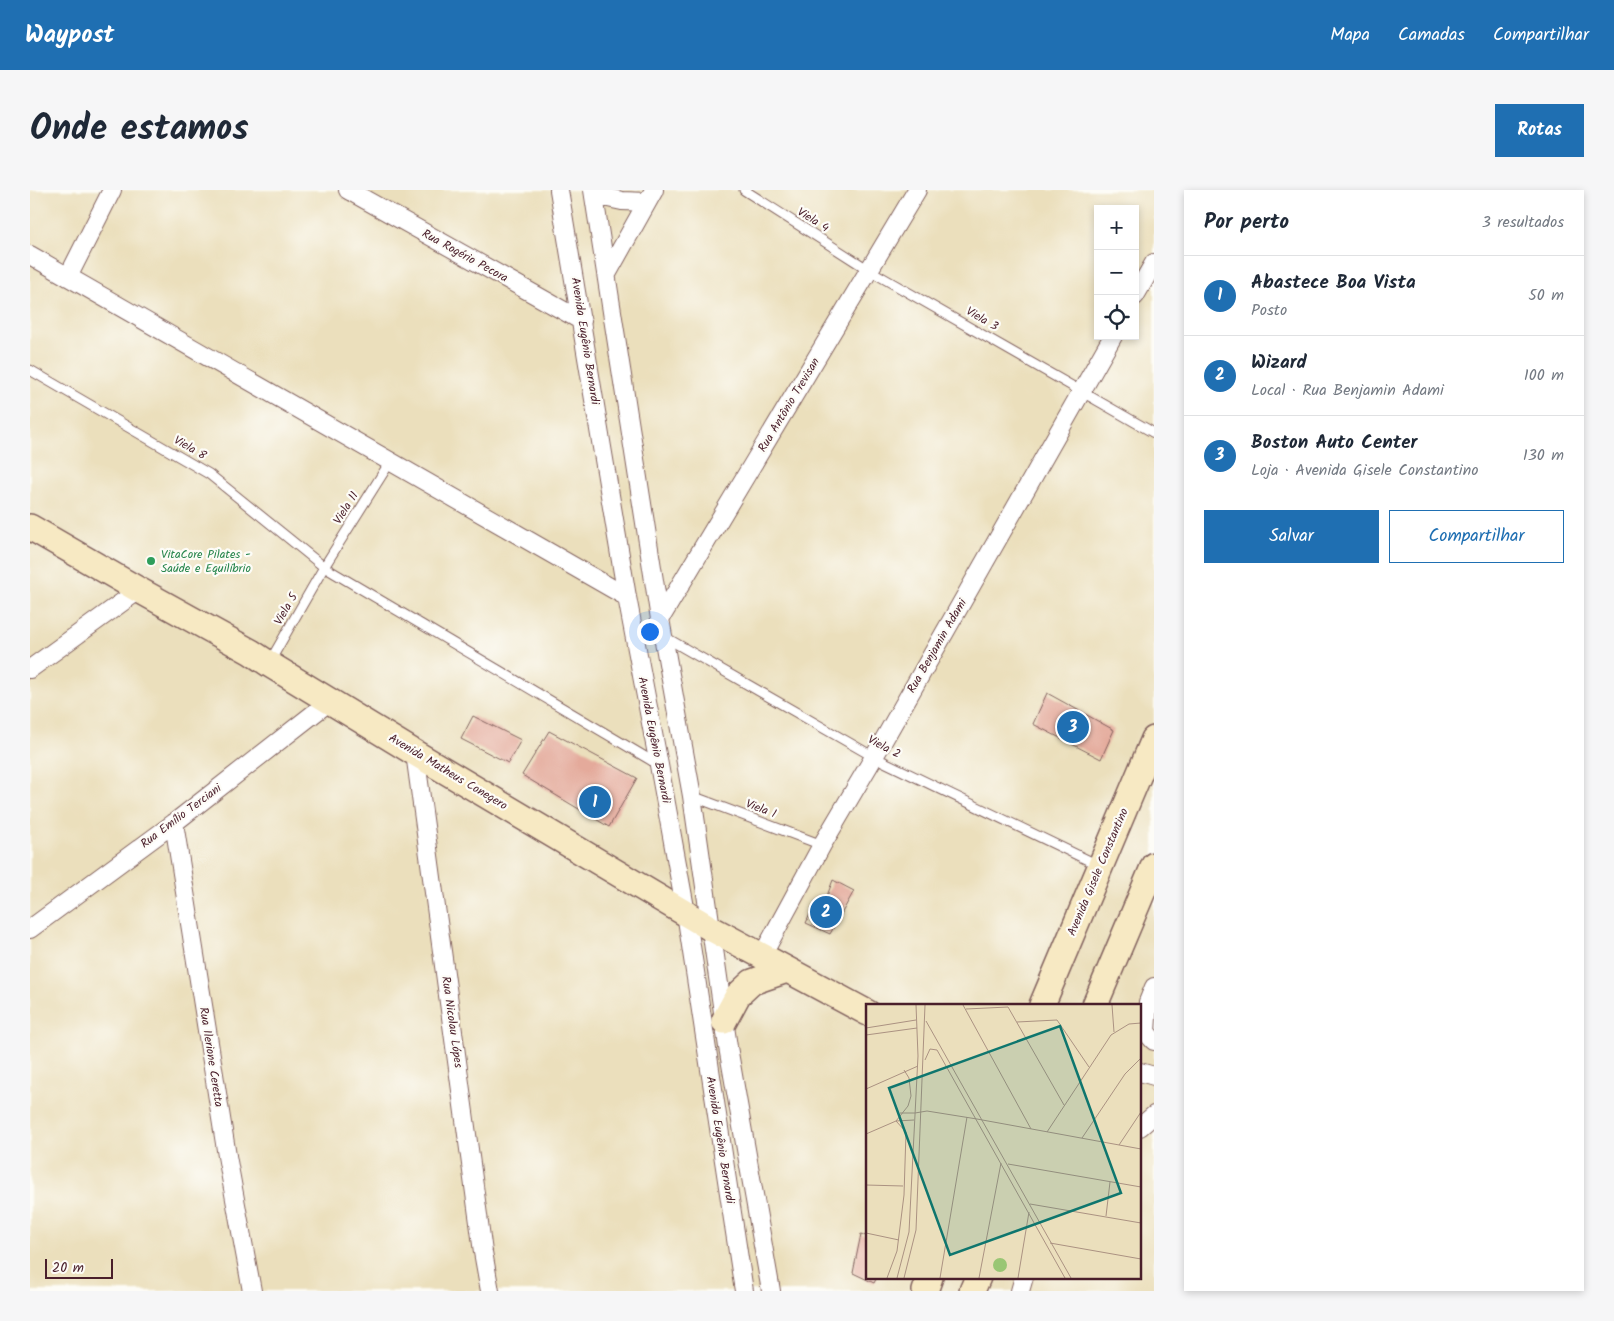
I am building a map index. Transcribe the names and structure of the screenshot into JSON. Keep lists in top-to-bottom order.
{
  "streets": {
    "main road": ["Avenida Matheus Conegero", "Avenida Gisele Constantino"],
    "street": [
      "Rua Rogério Pecora",
      "Avenida Eugênio Bernardi",
      "Rua Antônio Trevisan",
      "Rua Benjamin Adami",
      "Rua Emílio Terciani",
      "Rua Nicolau Lópes",
      "Rua Ilerione Ceretta"
    ],
    "lane": [
      "Viela 4",
      "Viela 3",
      "Viela 8",
      "Viela 11",
      "Viela 5",
      "Viela 2",
      "Viela 1"
    ]
  },
  "crossings": [
    ["Viela 4", "Viela 3"],
    ["Viela 4", "Rua Antônio Trevisan"],
    ["Rua Rogério Pecora", "Avenida Eugênio Bernardi"],
    ["Viela 3", "Rua Antônio Trevisan"],
    ["Viela 3", "Rua Benjamin Adami"],
    ["Avenida Eugênio Bernardi", "Rua Antônio Trevisan"],
    ["Avenida Eugênio Bernardi", "Viela 8"],
    ["Avenida Eugênio Bernardi", "Viela 2"],
    ["Avenida Eugênio Bernardi", "Avenida Matheus Conegero"],
    ["Avenida Eugênio Bernardi", "Viela 1"],
    ["Rua Antônio Trevisan", "Viela 2"],
    ["Viela 8", "Viela 11"],
    ["Viela 8", "Viela 5"],
    ["Viela 11", "Viela 5"],
    ["Viela 5", "Avenida Matheus Conegero"],
    ["Rua Benjamin Adami", "Viela 2"],
    ["Rua Benjamin Adami", "Avenida Matheus Conegero"],
    ["Rua Benjamin Adami", "Viela 1"],
    ["Viela 2", "Avenida Gisele Constantino"],
    ["Avenida Matheus Conegero", "Rua Emílio Terciani"],
    ["Avenida Matheus Conegero", "Rua Nicolau Lópes"],
    ["Rua Emílio Terciani", "Rua Ilerione Ceretta"]
  ],
  "places": ["VitaCore Pilates - Saúde e Equilíbrio"],
  "scale_bar": "20 m",
  "page": {
    "header": "Waypost",
    "nav": ["Mapa", "Camadas", "Compartilhar"],
    "title": "Onde estamos",
    "buttons": [
      "Rotas",
      ["Salvar", "Compartilhar"]
    ],
    "heading": ["Por perto", "3 resultados"],
    "map_buttons": ["+", "−"],
    "list": [
      {
        "mark": "1",
        "name": "Abastece Boa Vista",
        "note": "Posto",
        "value": "50 m"
      },
      {
        "mark": "2",
        "name": "Wizard",
        "note": "Local · Rua Benjamin Adami",
        "value": "100 m"
      },
      {
        "mark": "3",
        "name": "Boston Auto Center",
        "note": "Loja · Avenida Gisele Constantino",
        "value": "130 m"
      }
    ],
    "pins": ["3", "1", "2"],
    "scale": "20 m"
  }
}
